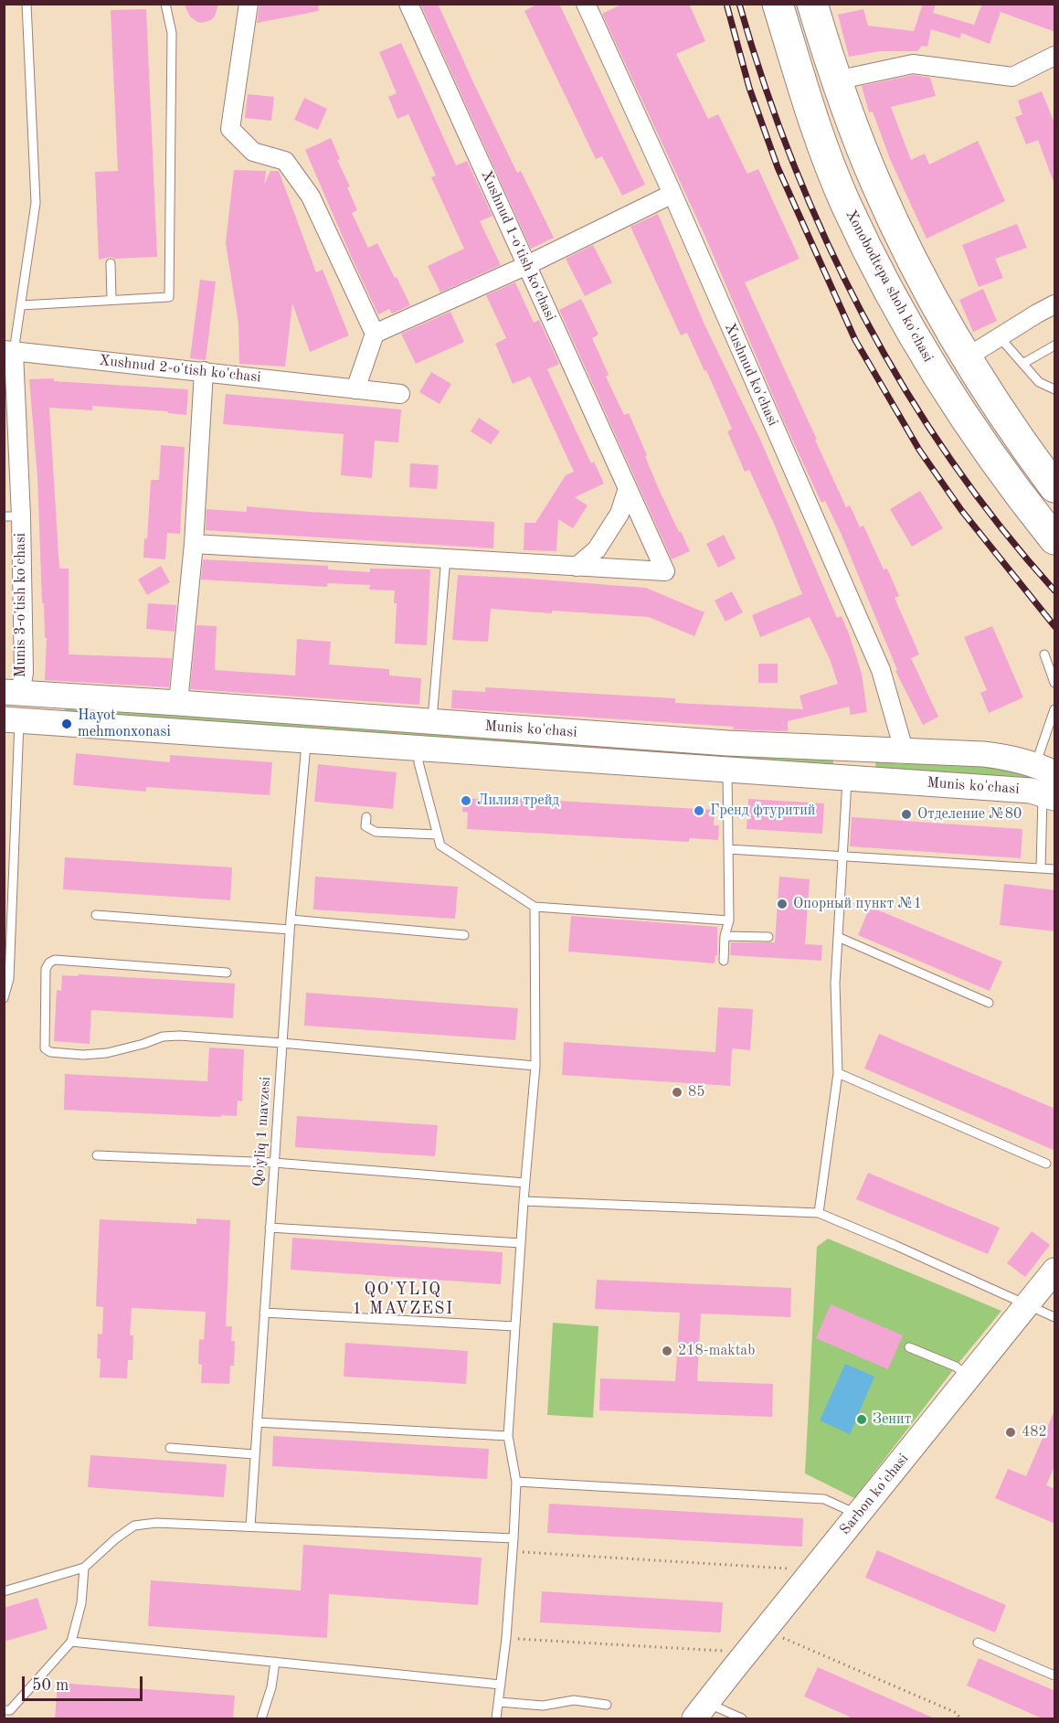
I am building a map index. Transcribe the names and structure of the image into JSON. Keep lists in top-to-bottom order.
{
  "streets": {
    "highway": ["Xonobodtepa shoh ko'chasi"],
    "street": [
      "Xushnud 1-o'tish ko'chasi",
      "Xushnud 2-o'tish ko'chasi",
      "Xushnud ko'chasi",
      "Munis 3-o'tish ko'chasi",
      "Munis ko'chasi",
      "Sarbon ko'chasi"
    ],
    "lane": ["Qo'yliq 1 mavzesi"]
  },
  "crossings": [
    ["Xushnud 2-o'tish ko'chasi", "Munis 3-o'tish ko'chasi"],
    ["Xushnud ko'chasi", "Munis ko'chasi"],
    ["Munis 3-o'tish ko'chasi", "Munis ko'chasi"],
    ["Munis ko'chasi", "Qo'yliq 1 mavzesi"]
  ],
  "districts": ["QO'YLIQ 1 MAVZESI"],
  "places": [
    "Hayot mehmonxonasi",
    "Лилия трейд",
    "Гренд фтуритий",
    "Отделение №80",
    "Опорный пункт №1",
    "85",
    "218-maktab",
    "Зенит",
    "482"
  ],
  "scale_bar": "50 m"
}
